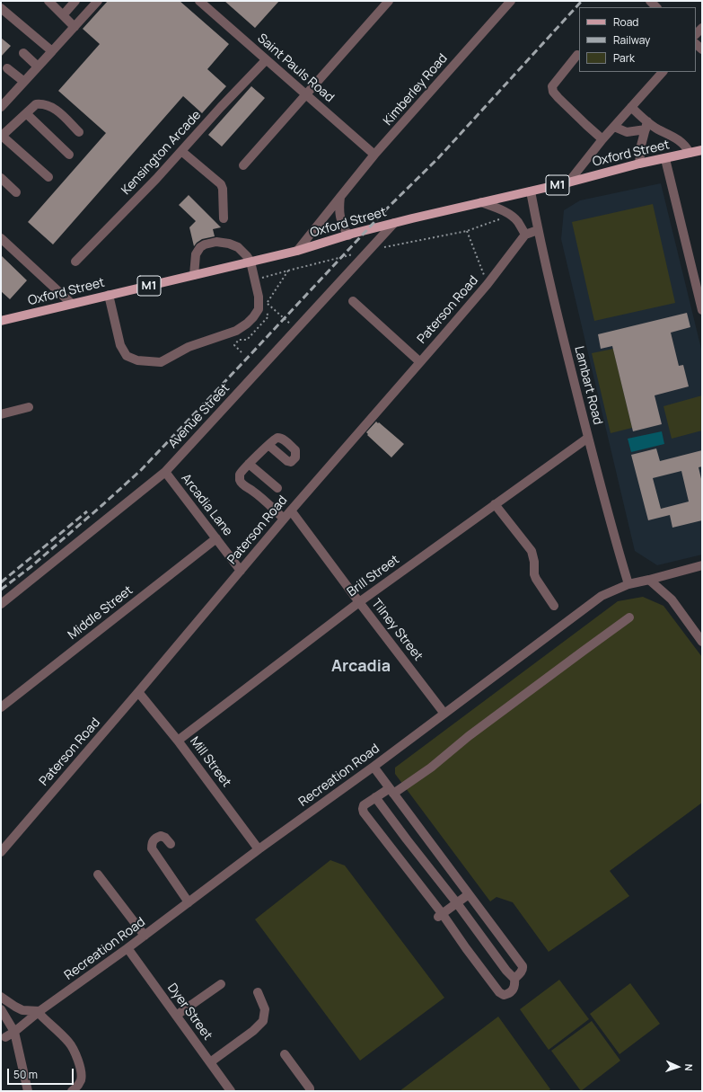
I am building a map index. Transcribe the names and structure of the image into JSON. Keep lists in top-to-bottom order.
{
  "streets": {
    "main road": ["Oxford Street", "M1"],
    "street": [
      "Saint Pauls Road",
      "Kimberley Road",
      "Kensington Arcade",
      "Paterson Road",
      "Lambart Road",
      "Avenue Street",
      "Arcadia Lane",
      "Brill Street",
      "Middle Street",
      "Tilney Street",
      "Mill Street",
      "Recreation Road",
      "Dyer Street"
    ]
  },
  "crossings": [
    ["Saint Pauls Road", "Kimberley Road"],
    ["Saint Pauls Road", "Kensington Arcade"],
    ["Kimberley Road", "Oxford Street"],
    ["Oxford Street", "Lambart Road"],
    ["Oxford Street", "Avenue Street"],
    ["Paterson Road", "Arcadia Lane"],
    ["Paterson Road", "Tilney Street"],
    ["Paterson Road", "Mill Street"],
    ["Lambart Road", "Brill Street"],
    ["Lambart Road", "Recreation Road"],
    ["Avenue Street", "Arcadia Lane"],
    ["Arcadia Lane", "Middle Street"],
    ["Brill Street", "Tilney Street"],
    ["Brill Street", "Mill Street"],
    ["Tilney Street", "Recreation Road"],
    ["Mill Street", "Recreation Road"],
    ["Recreation Road", "Dyer Street"]
  ],
  "districts": ["Arcadia"],
  "legend": ["Road", "Railway", "Park"],
  "scale_bar": "50 m",
  "north": "right"
}
